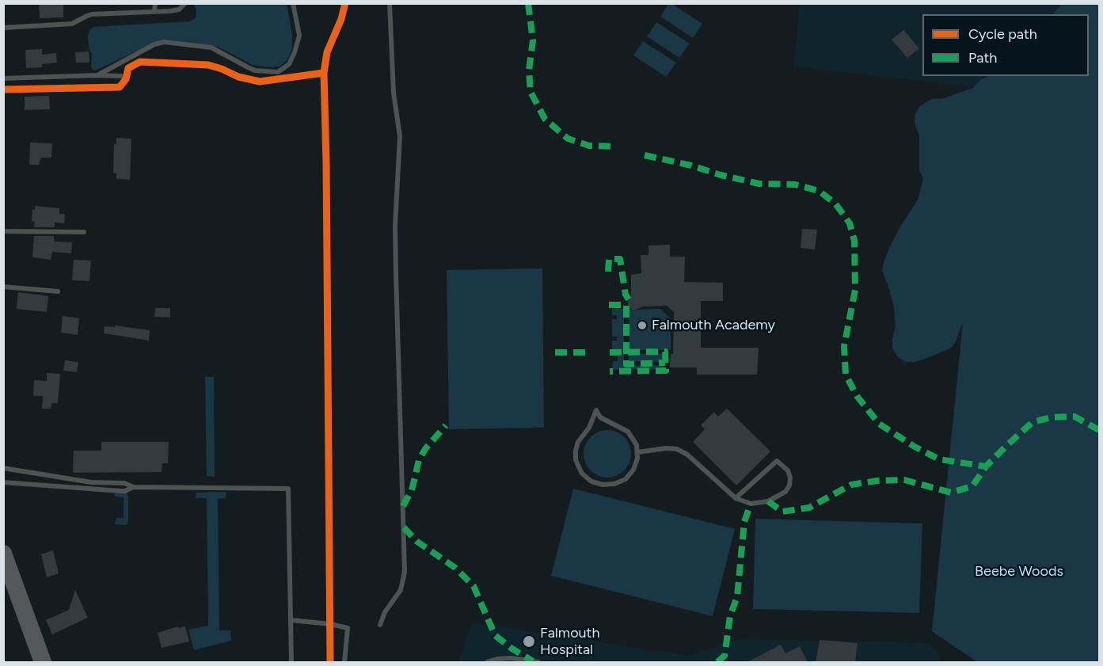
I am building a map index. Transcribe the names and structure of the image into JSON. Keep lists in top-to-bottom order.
{
  "parks": ["Beebe Woods"],
  "places": ["Falmouth Academy", "Falmouth Hospital"],
  "legend": ["Cycle path", "Path"]
}
